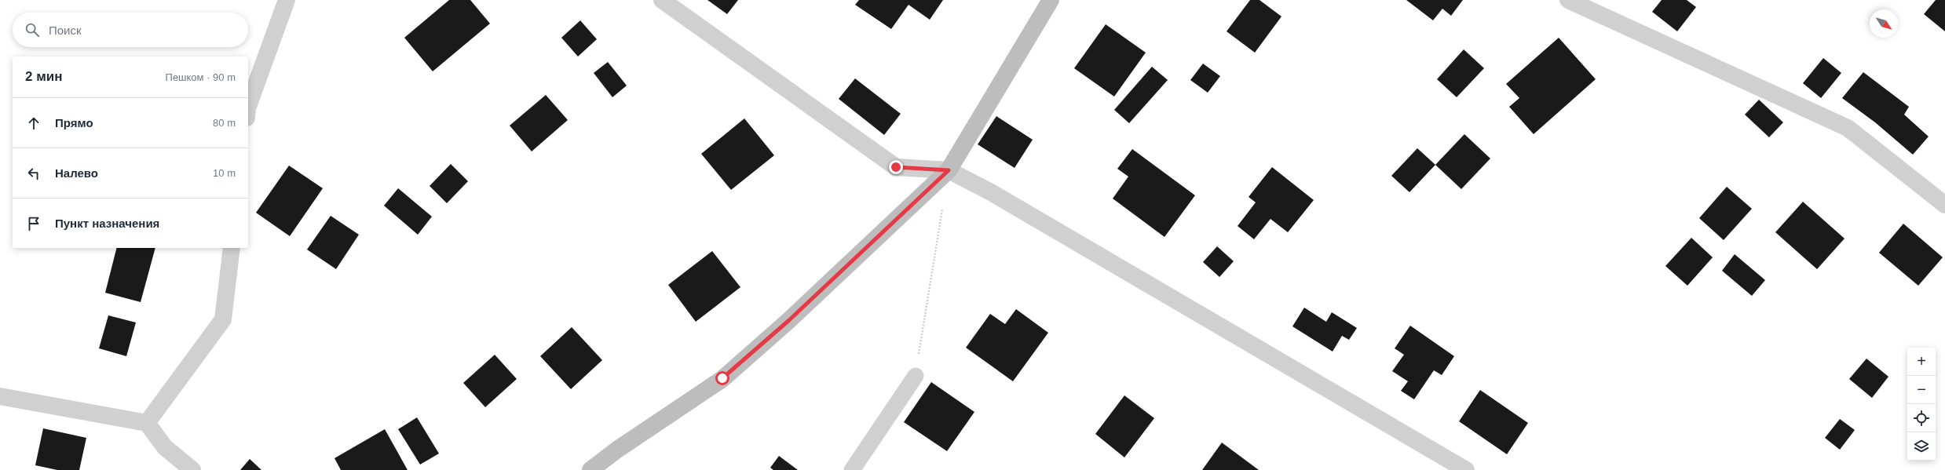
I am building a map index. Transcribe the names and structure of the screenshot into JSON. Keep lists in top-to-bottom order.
{
  "north": "bottom right",
  "page": {
    "search": "Поиск",
    "heading": ["2 мин", "Пешком · 90 m"],
    "list": [
      ["Прямо", "80 m"],
      ["Налево", "10 m"],
      "Пункт назначения"
    ],
    "map_buttons": ["+", "−"]
  }
}
